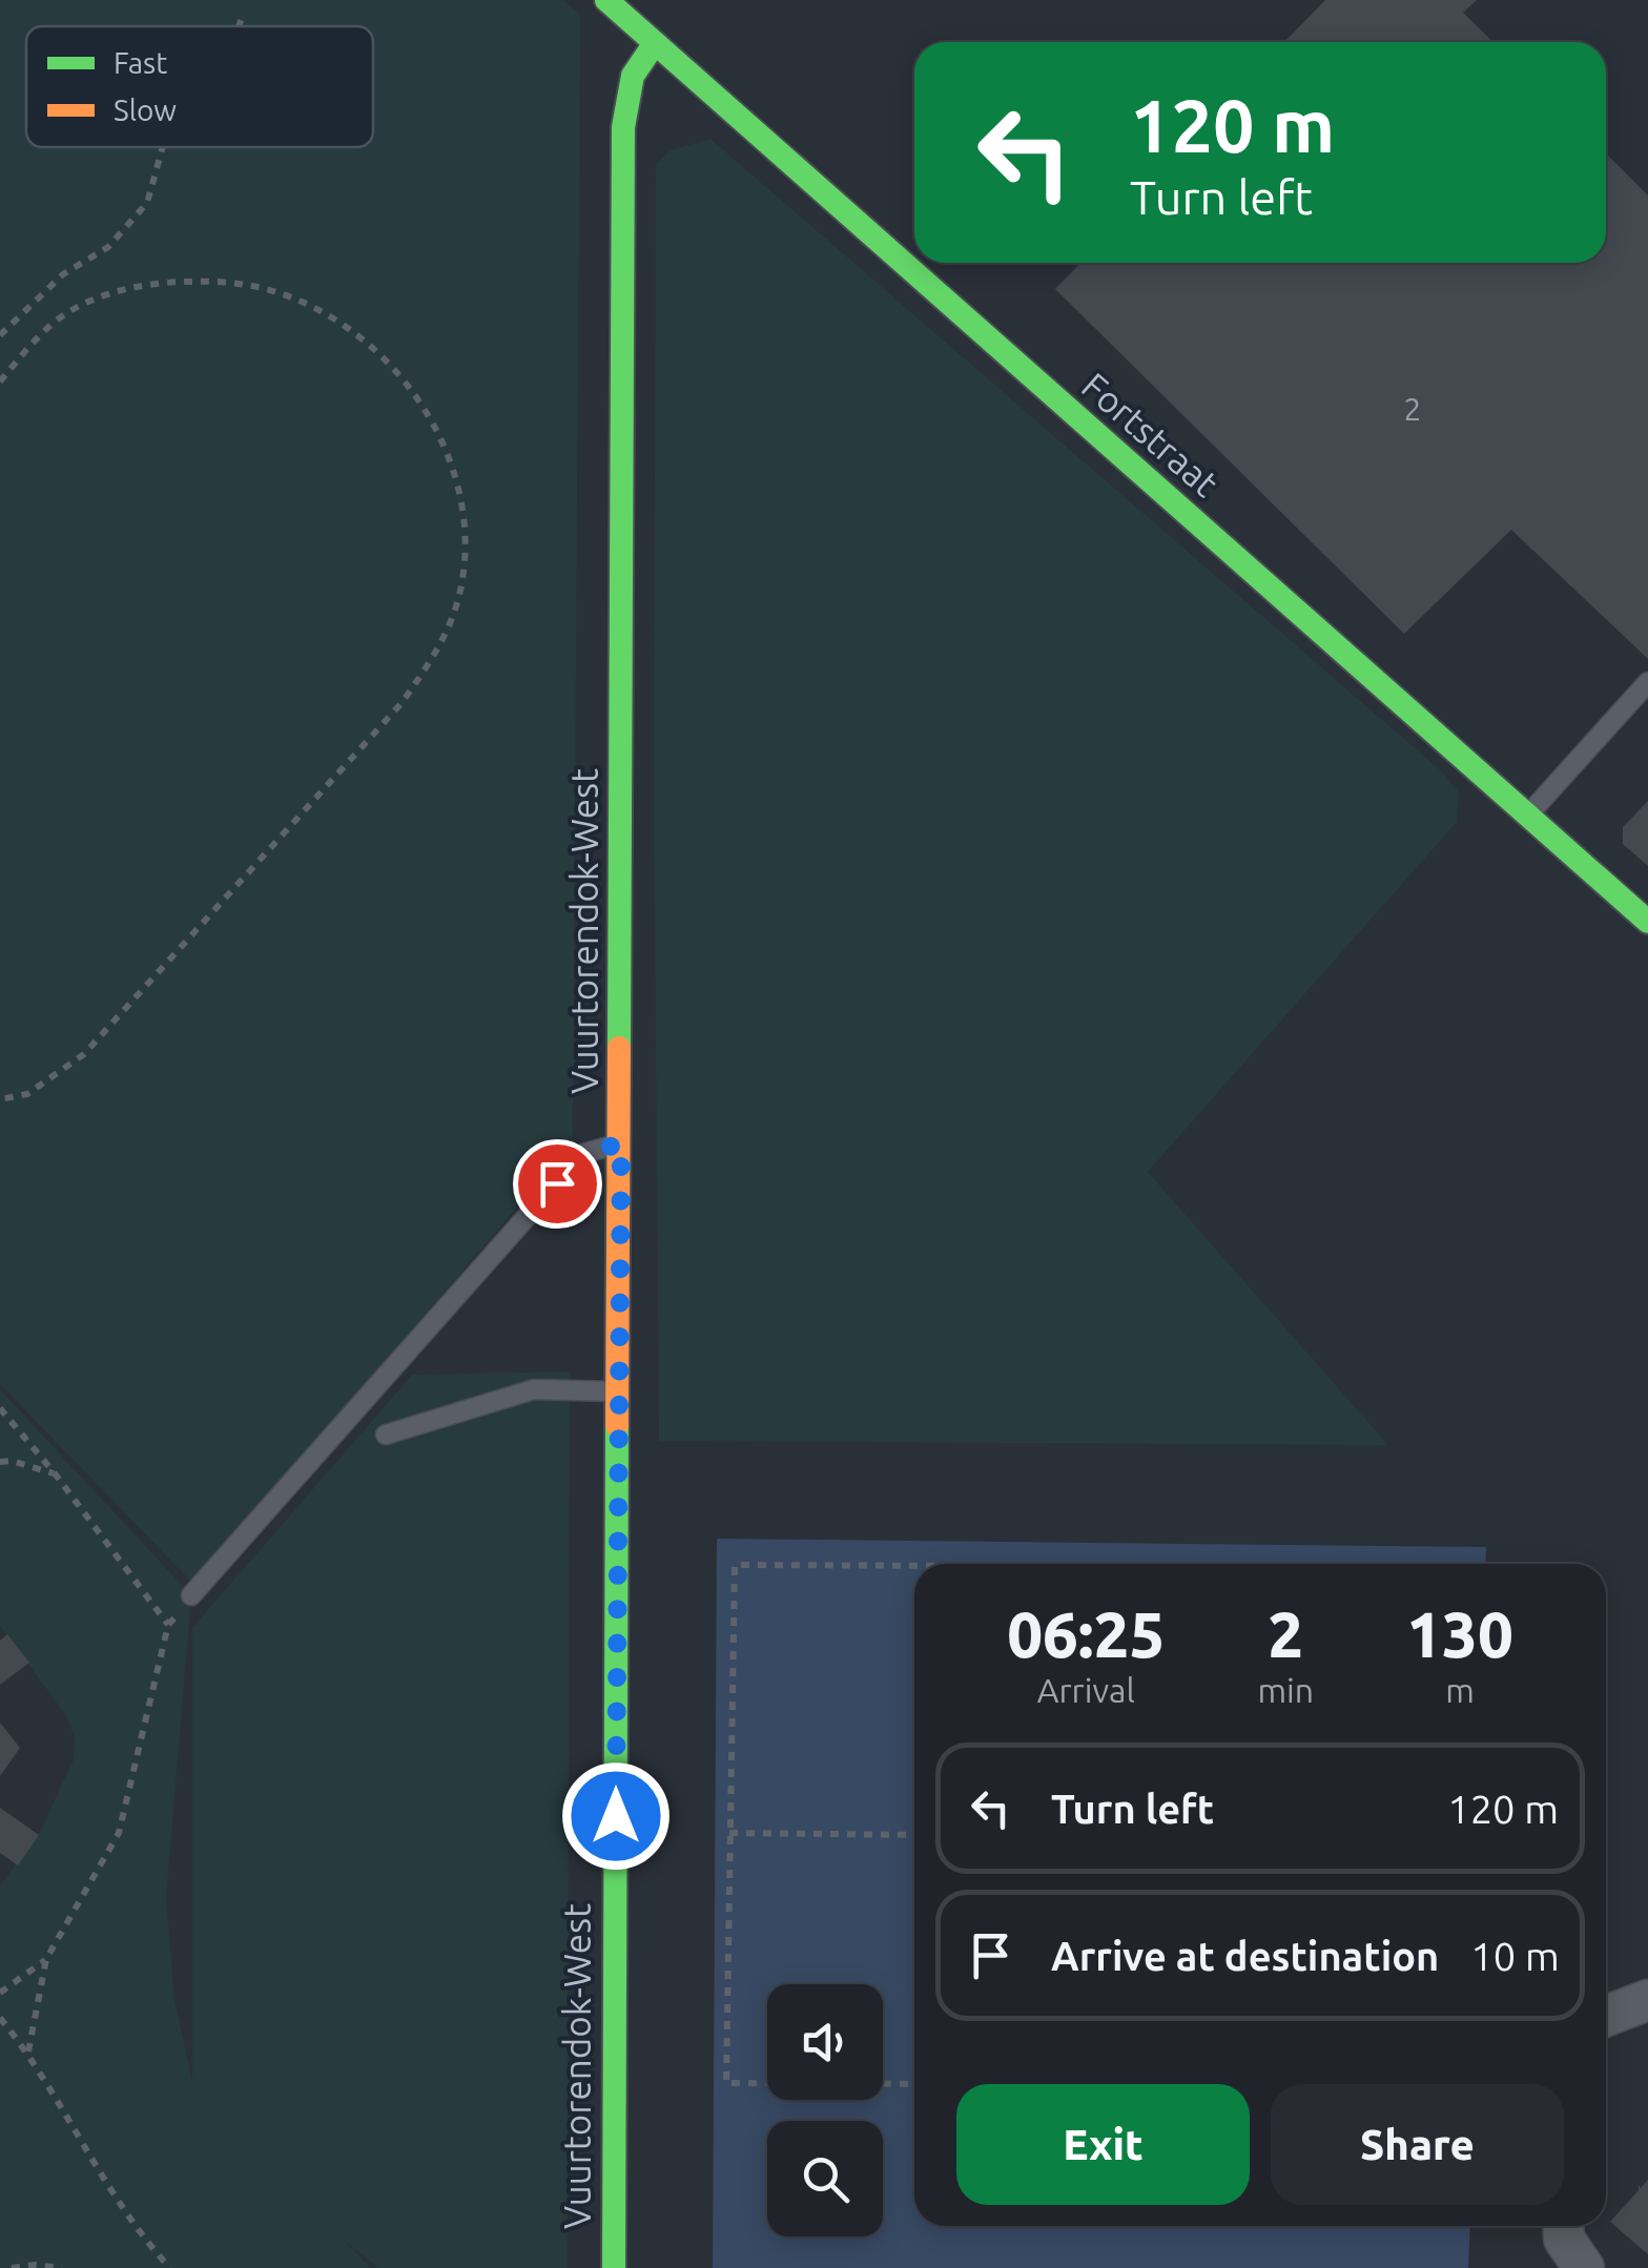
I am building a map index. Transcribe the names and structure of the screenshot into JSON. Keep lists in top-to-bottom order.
{
  "streets": {
    "street": ["Fortstraat", "Vuurtorendok-West"]
  },
  "crossings": [
    ["Fortstraat", "Vuurtorendok-West"]
  ],
  "house_numbers": ["2"],
  "legend": ["Fast", "Slow"],
  "page": {
    "turn": ["120 m", "Turn left"],
    "eta": [
      "06:25",
      "Arrival",
      "2",
      "min",
      "130",
      "m"
    ],
    "list": [
      {
        "name": "Turn left",
        "value": "120 m"
      },
      {
        "name": "Arrive at destination",
        "value": "10 m"
      }
    ],
    "buttons": ["Exit", "Share"]
  }
}
